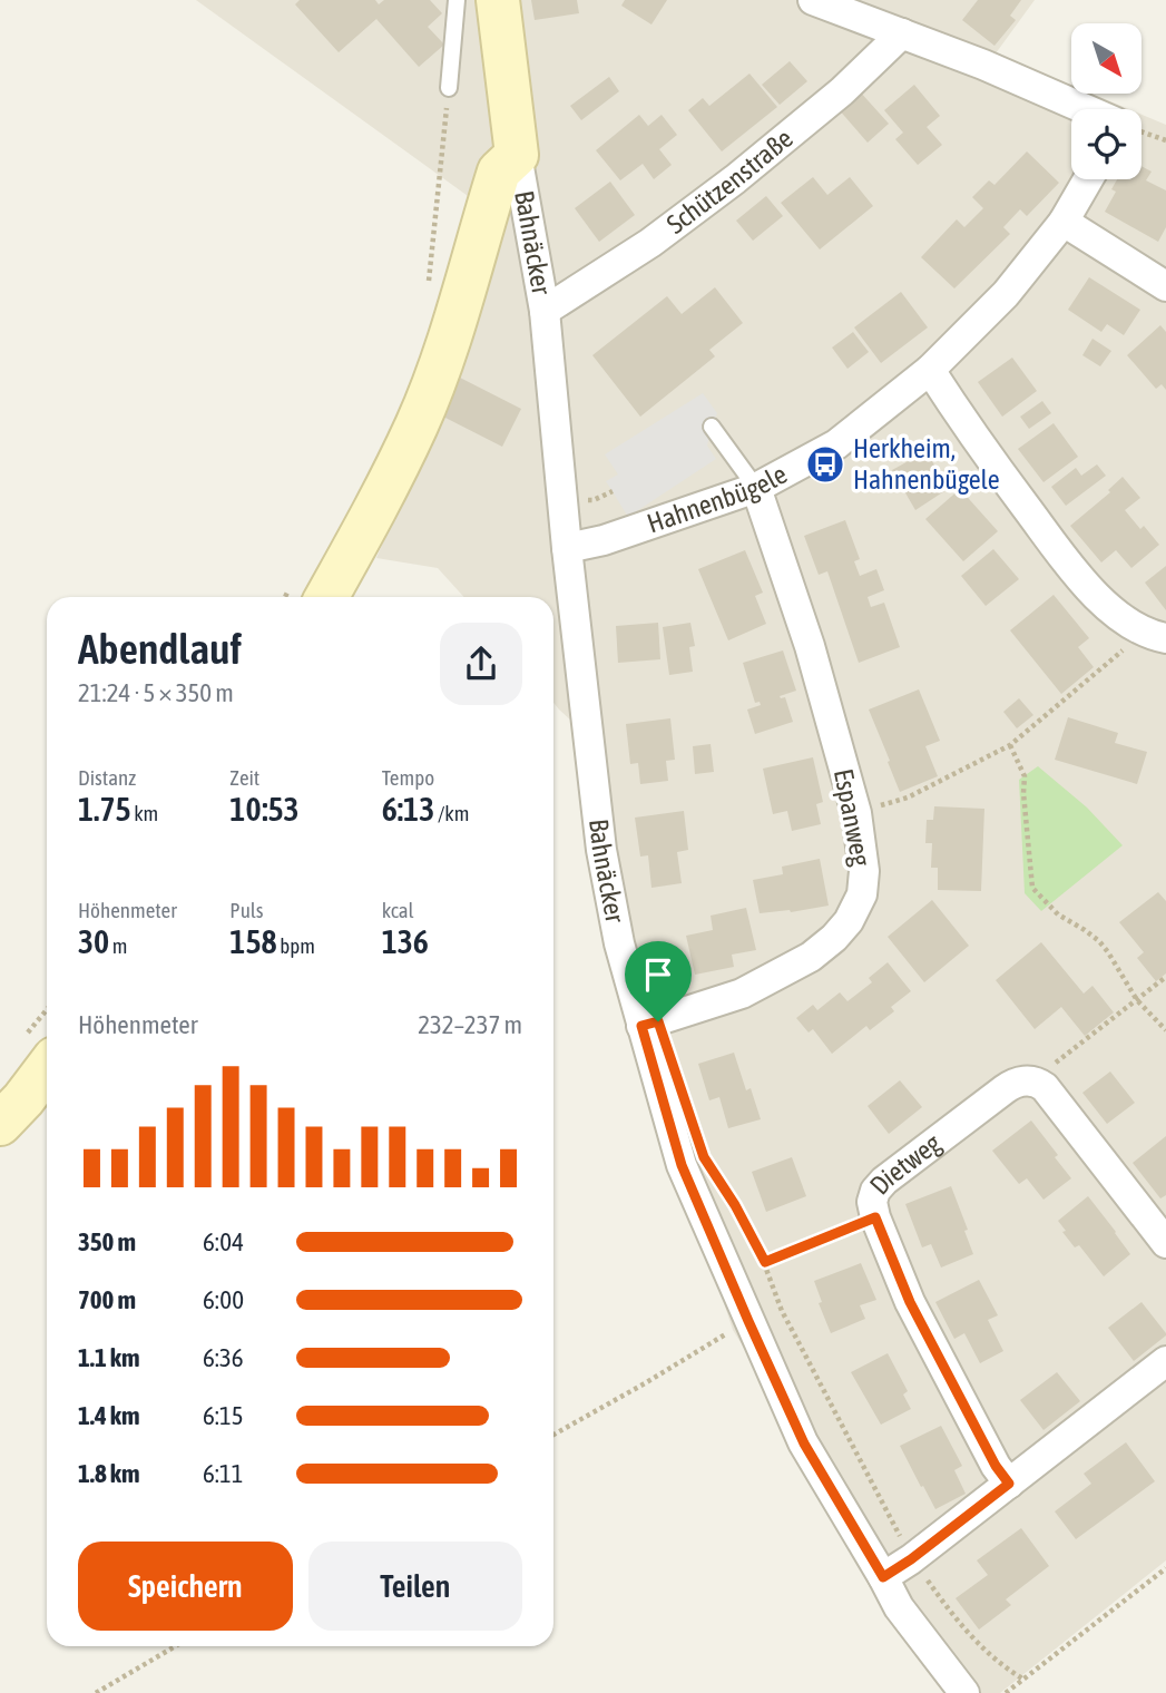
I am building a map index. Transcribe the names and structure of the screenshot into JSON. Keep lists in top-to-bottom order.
{
  "streets": {
    "street": [
      "Schützenstraße",
      "Bahnäcker",
      "Hahnenbügele",
      "Espanweg",
      "Dietweg"
    ]
  },
  "crossings": [
    ["Schützenstraße", "Bahnäcker"],
    ["Bahnäcker", "Hahnenbügele"],
    ["Bahnäcker", "Espanweg"],
    ["Hahnenbügele", "Espanweg"]
  ],
  "places": {
    "bus stop": ["Herkheim, Hahnenbügele"]
  },
  "north": "bottom right",
  "page": {
    "heading": ["Abendlauf", "21:24 · 5 × 350 m"],
    "stats": [
      ["Distanz", "1.75 km"],
      ["Zeit", "10:53"],
      ["Tempo", "6:13 /km"],
      ["Höhenmeter", "30 m"],
      ["Puls", "158 bpm"],
      ["kcal", "136"]
    ],
    "chart": ["Höhenmeter", "232–237 m"],
    "list": [
      {
        "name": "350 m",
        "note": "6:04"
      },
      {
        "name": "700 m",
        "note": "6:00"
      },
      {
        "name": "1.1 km",
        "note": "6:36"
      },
      {
        "name": "1.4 km",
        "note": "6:15"
      },
      {
        "name": "1.8 km",
        "note": "6:11"
      }
    ],
    "buttons": ["Speichern", "Teilen"]
  }
}
